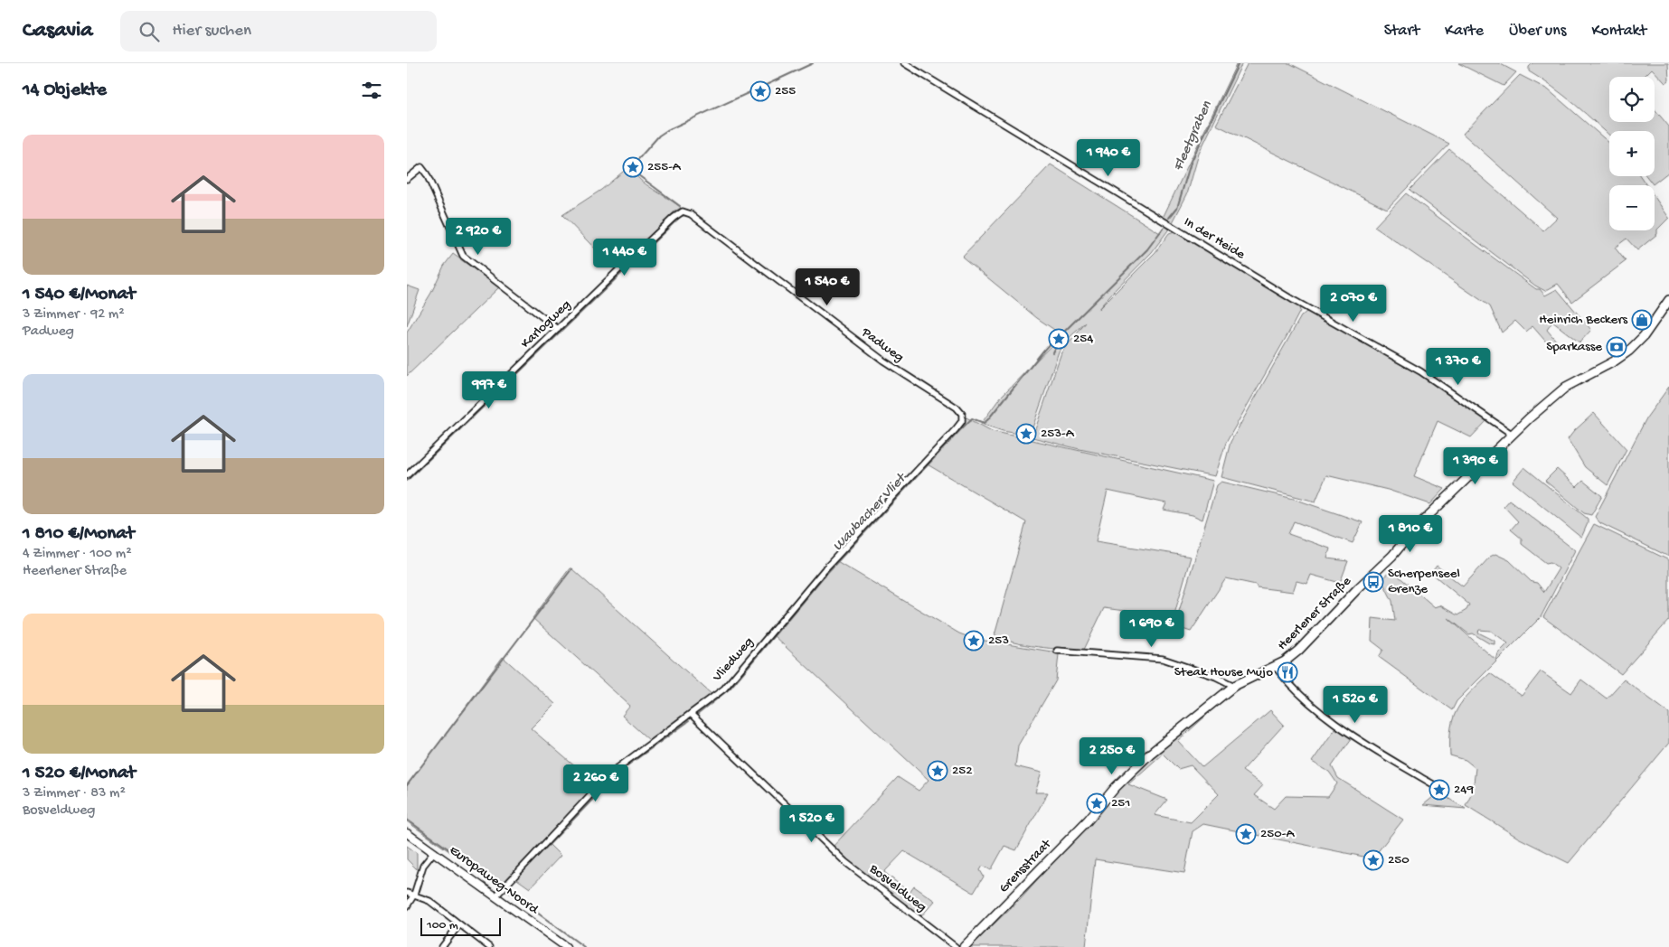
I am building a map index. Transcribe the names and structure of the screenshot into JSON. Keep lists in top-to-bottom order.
{
  "streets": {
    "main road": ["Heerlener Straße", "Grensstraat"],
    "street": [
      "In der Heide",
      "Karlogweg",
      "Padweg",
      "Vliedweg",
      "Europaweg-Noord",
      "Bosveldweg"
    ]
  },
  "crossings": [
    ["In der Heide", "Heerlener Straße"],
    ["Karlogweg", "Padweg"],
    ["Padweg", "Vliedweg"],
    ["Heerlener Straße", "Grensstraat"],
    ["Vliedweg", "Europaweg-Noord"],
    ["Vliedweg", "Bosveldweg"]
  ],
  "water": ["Fleetgraben", "Waubacher Vliet"],
  "places": {
    "place": [
      "255",
      "255-A",
      "254",
      "253-A",
      "253",
      "252",
      "249",
      "251",
      "250-A",
      "250"
    ],
    "shop": ["Heinrich Beckers"],
    "bank": ["Sparkasse"],
    "bus stop": ["Scherpenseel Grenze"],
    "restaurant": ["Steak House Mujo"]
  },
  "scale_bar": "100 m",
  "page": {
    "header": "Casavia",
    "search": "Hier suchen",
    "nav": [
      "Start",
      "Karte",
      "Über uns",
      "Kontakt"
    ],
    "heading": "14 Objekte",
    "map_buttons": ["+", "−"],
    "list": [
      {
        "name": "1 540 €/Monat",
        "note": "3 Zimmer · 92 m² · Padweg"
      },
      {
        "name": "1 810 €/Monat",
        "note": "4 Zimmer · 100 m² · Heerlener Straße"
      },
      {
        "name": "1 520 €/Monat",
        "note": "3 Zimmer · 83 m² · Bosveldweg"
      }
    ],
    "price": [
      "1 940 €",
      "2 920 €",
      "1 440 €",
      "1 540 €",
      "2 070 €",
      "1 370 €",
      "997 €",
      "1 390 €",
      "1 810 €",
      "1 690 €",
      "1 520 €",
      "2 250 €",
      "2 260 €",
      "1 520 €"
    ],
    "scale": "100 m"
  }
}
